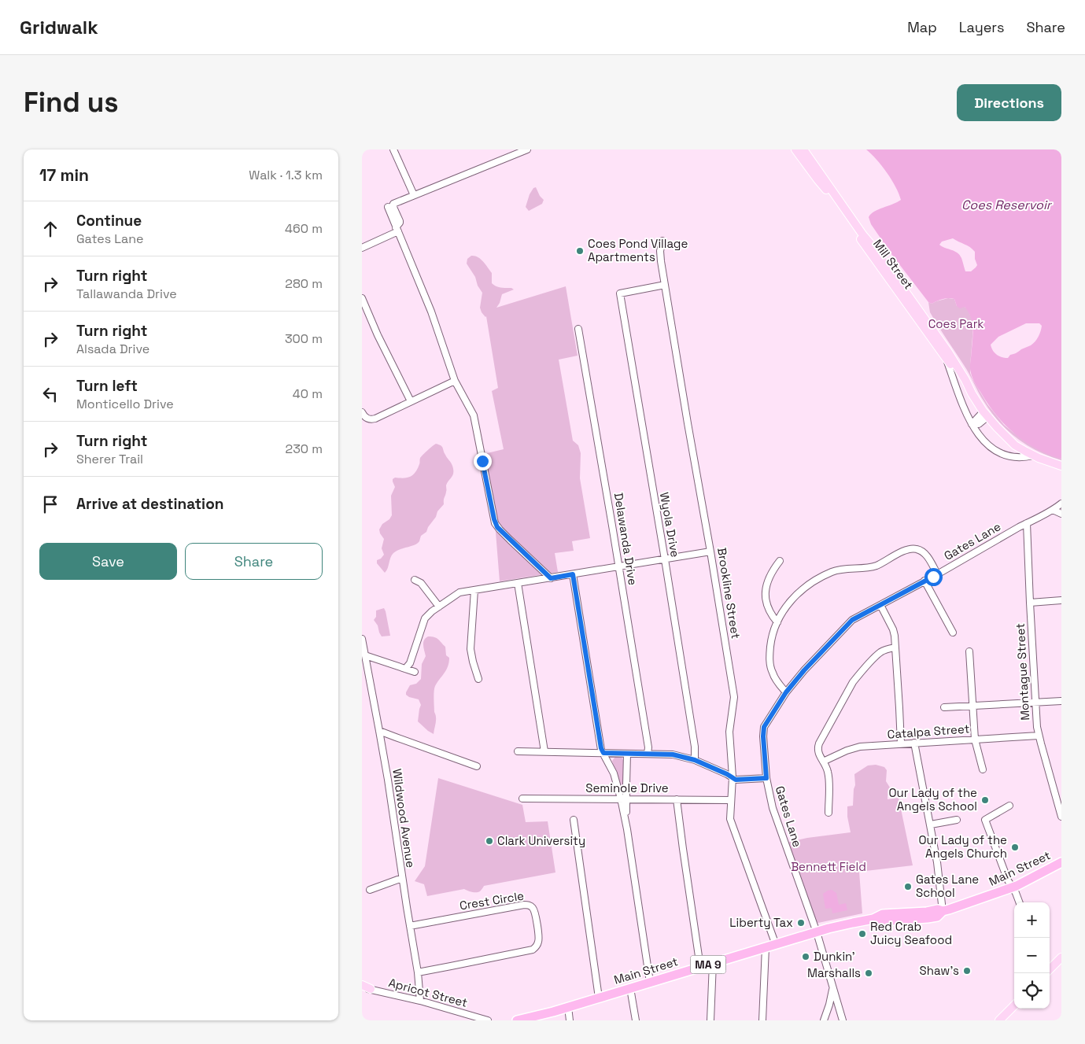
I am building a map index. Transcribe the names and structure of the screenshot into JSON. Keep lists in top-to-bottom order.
{
  "streets": {
    "highway": ["Main Street", "MA 9"],
    "main road": ["Mill Street"],
    "street": [
      "Wyola Drive",
      "Delawanda Drive",
      "Gates Lane",
      "Brookline Street",
      "Montague Street",
      "Catalpa Street",
      "Seminole Drive",
      "Wildwood Avenue",
      "Crest Circle",
      "Apricot Street"
    ]
  },
  "crossings": [
    ["Wyola Drive", "Brookline Street"],
    ["Gates Lane", "Montague Street"],
    ["Gates Lane", "Main Street"],
    ["Brookline Street", "Seminole Drive"],
    ["Brookline Street", "Main Street"],
    ["Montague Street", "Catalpa Street"],
    ["Wildwood Avenue", "Crest Circle"],
    ["Wildwood Avenue", "Apricot Street"]
  ],
  "water": ["Coes Reservoir"],
  "parks": ["Coes Park", "Bennett Field"],
  "places": [
    "Coes Pond Village Apartments",
    "Our Lady of the Angels School",
    "Clark University",
    "Our Lady of the Angels Church",
    "Gates Lane School",
    "Liberty Tax",
    "Red Crab Juicy Seafood",
    "Dunkin'",
    "Shaw's",
    "Marshalls"
  ],
  "page": {
    "header": "Gridwalk",
    "nav": ["Map", "Layers", "Share"],
    "buttons": [
      "Directions",
      ["Save", "Share"]
    ],
    "title": "Find us",
    "heading": ["17 min", "Walk · 1.3 km"],
    "list": [
      ["Continue", "Gates Lane", "460 m"],
      ["Turn right", "Tallawanda Drive", "280 m"],
      ["Turn right", "Alsada Drive", "300 m"],
      ["Turn left", "Monticello Drive", "40 m"],
      ["Turn right", "Sherer Trail", "230 m"],
      "Arrive at destination"
    ],
    "map_buttons": ["+", "−"]
  }
}
